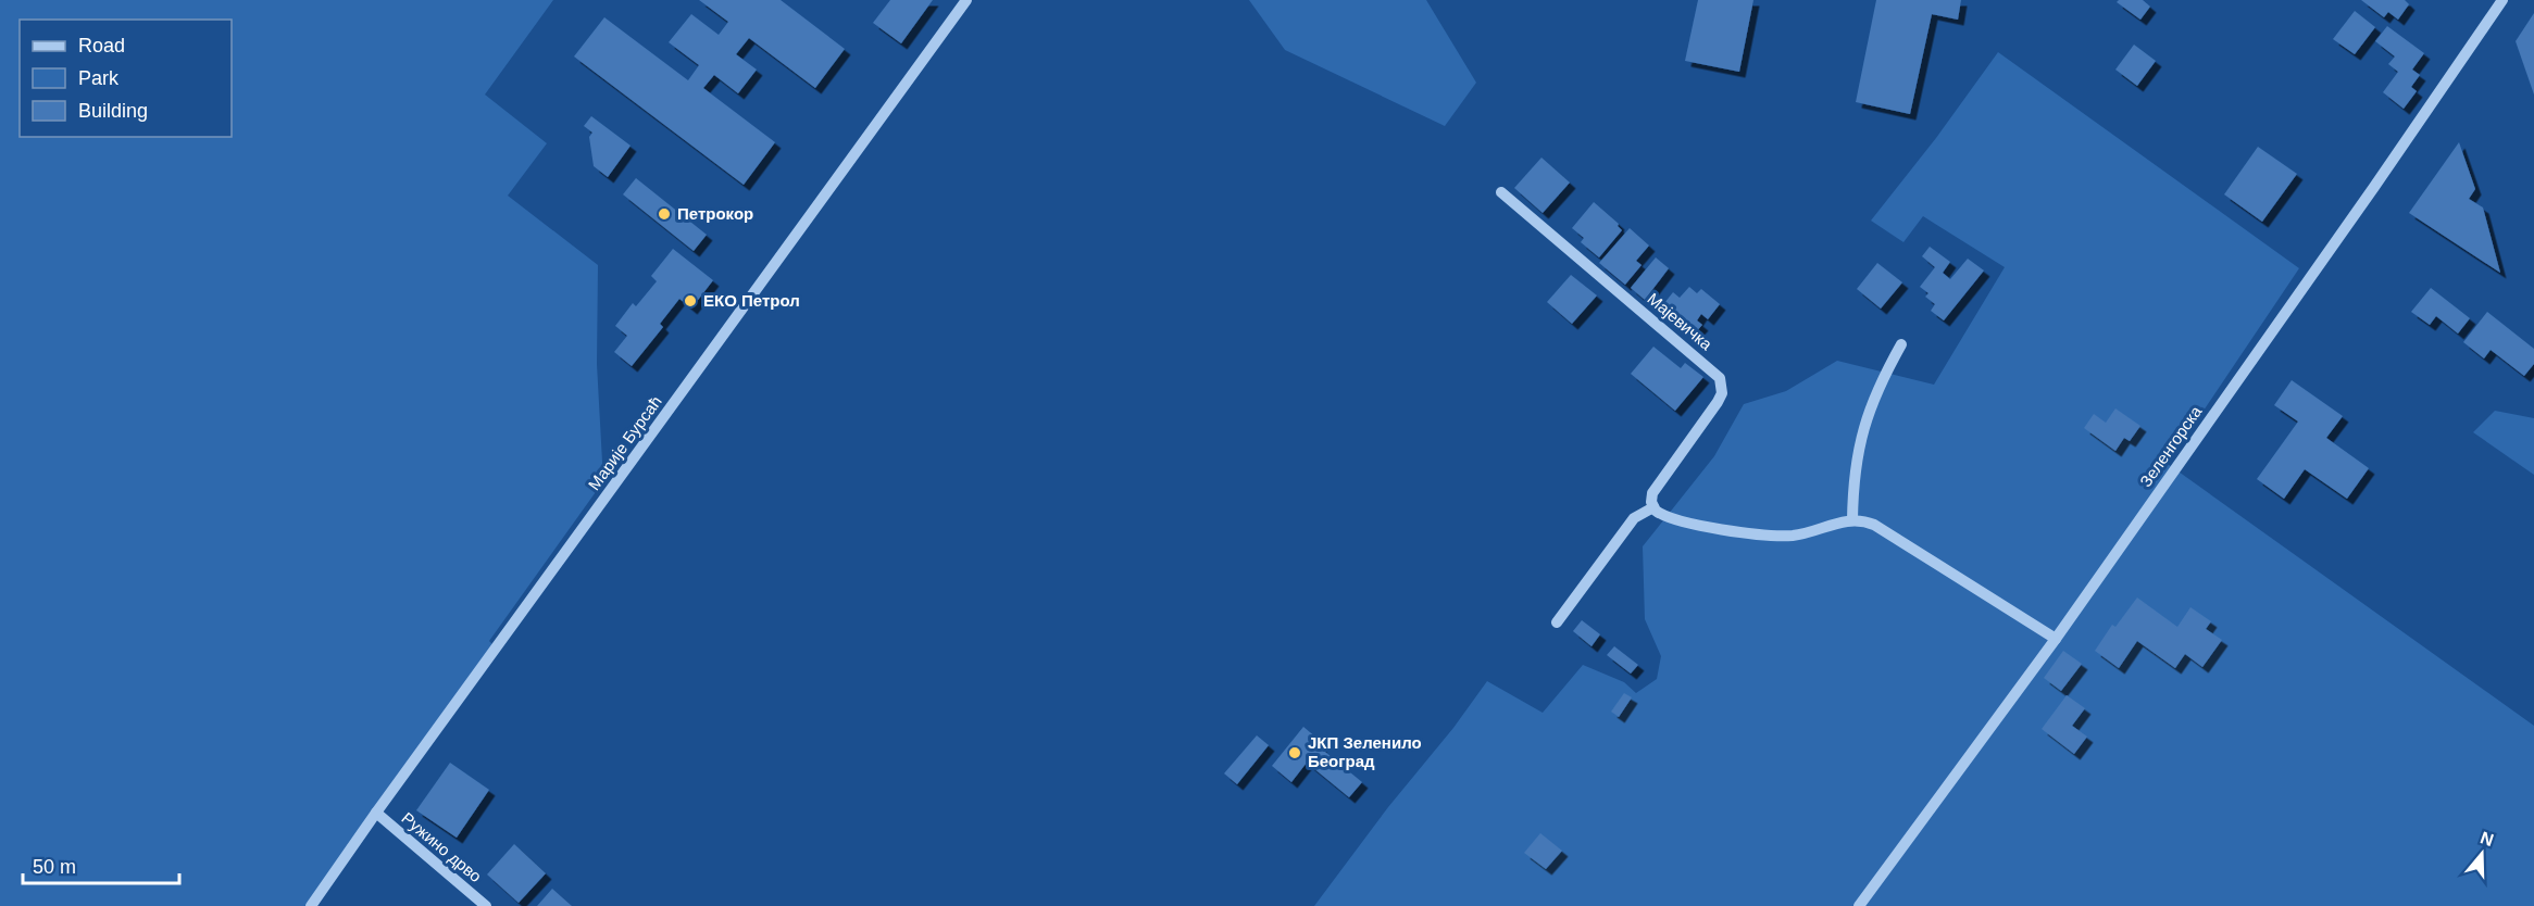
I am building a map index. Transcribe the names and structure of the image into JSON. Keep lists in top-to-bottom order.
{
  "streets": {
    "street": [
      "Мајевичка",
      "Марије Бурсаћ",
      "Зеленгорска",
      "Ружино дрво"
    ]
  },
  "crossings": [
    ["Марије Бурсаћ", "Ружино дрво"]
  ],
  "places": ["Петрокор", "ЕКО Петрол", "ЈКП Зеленило Београд"],
  "legend": ["Road", "Park", "Building"],
  "scale_bar": "50 m",
  "north": "top"
}
